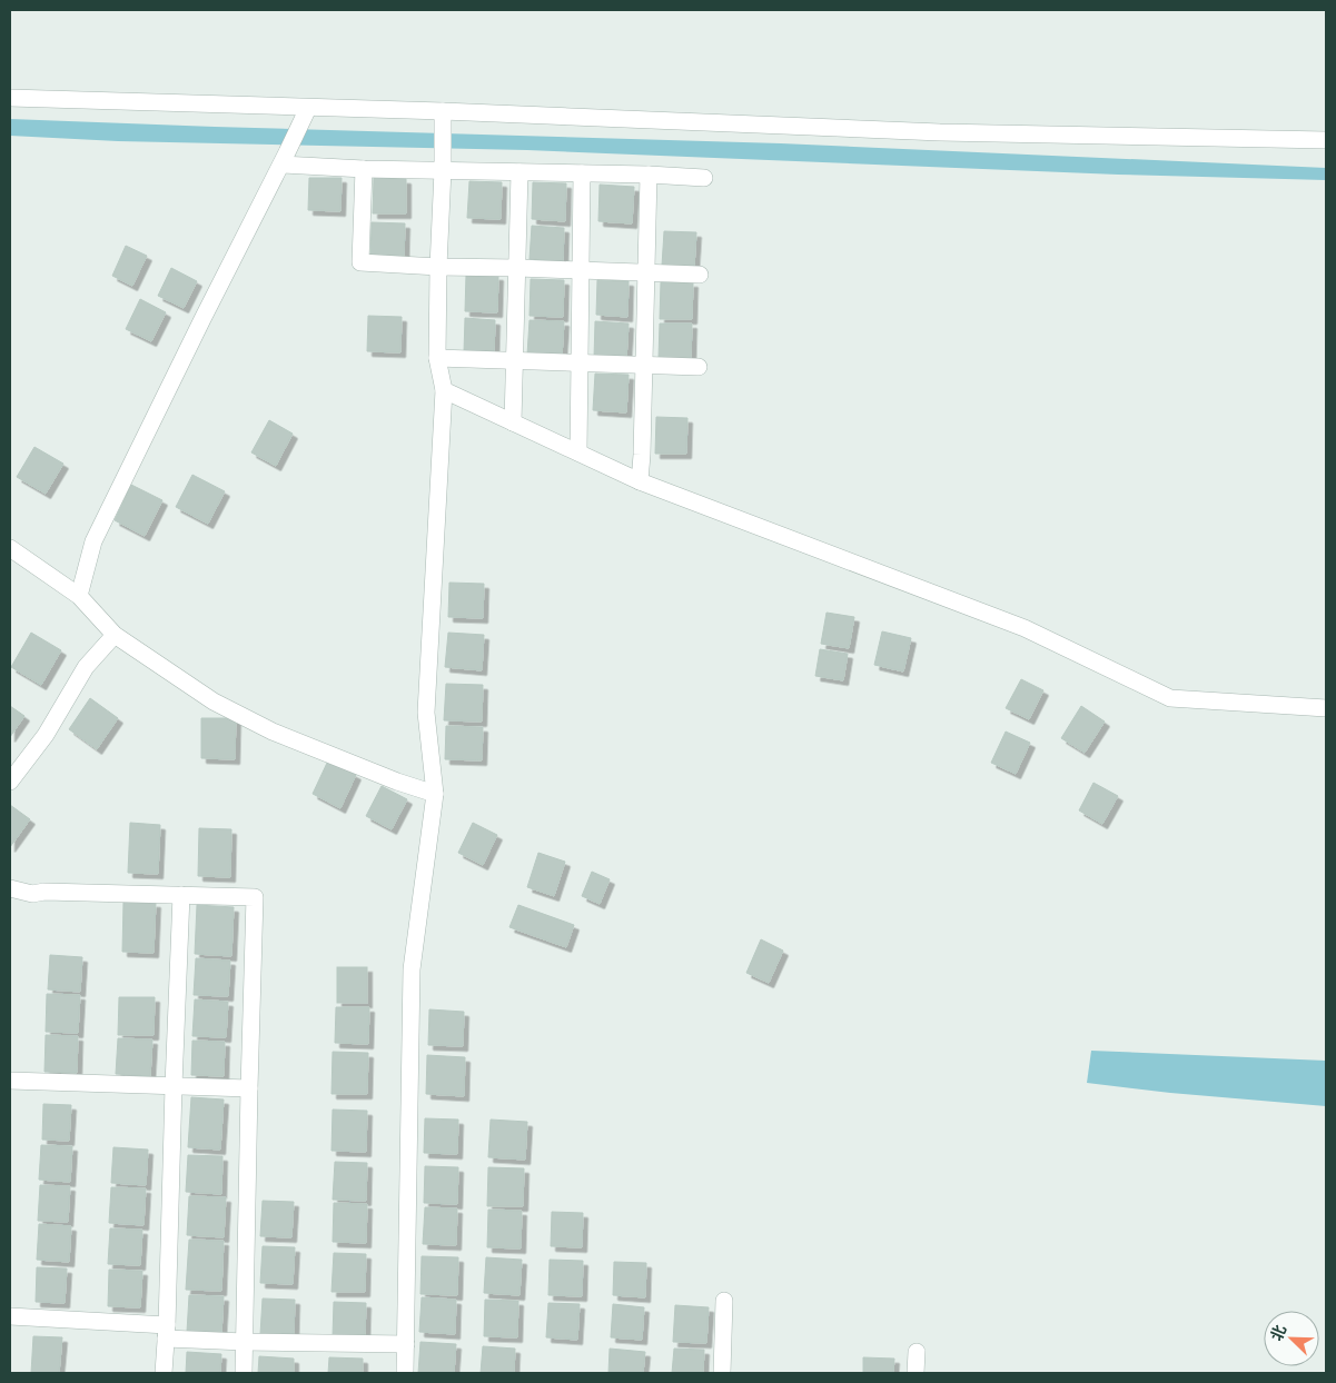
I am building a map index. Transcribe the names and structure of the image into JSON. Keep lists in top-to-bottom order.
{
  "north": "top left"
}
